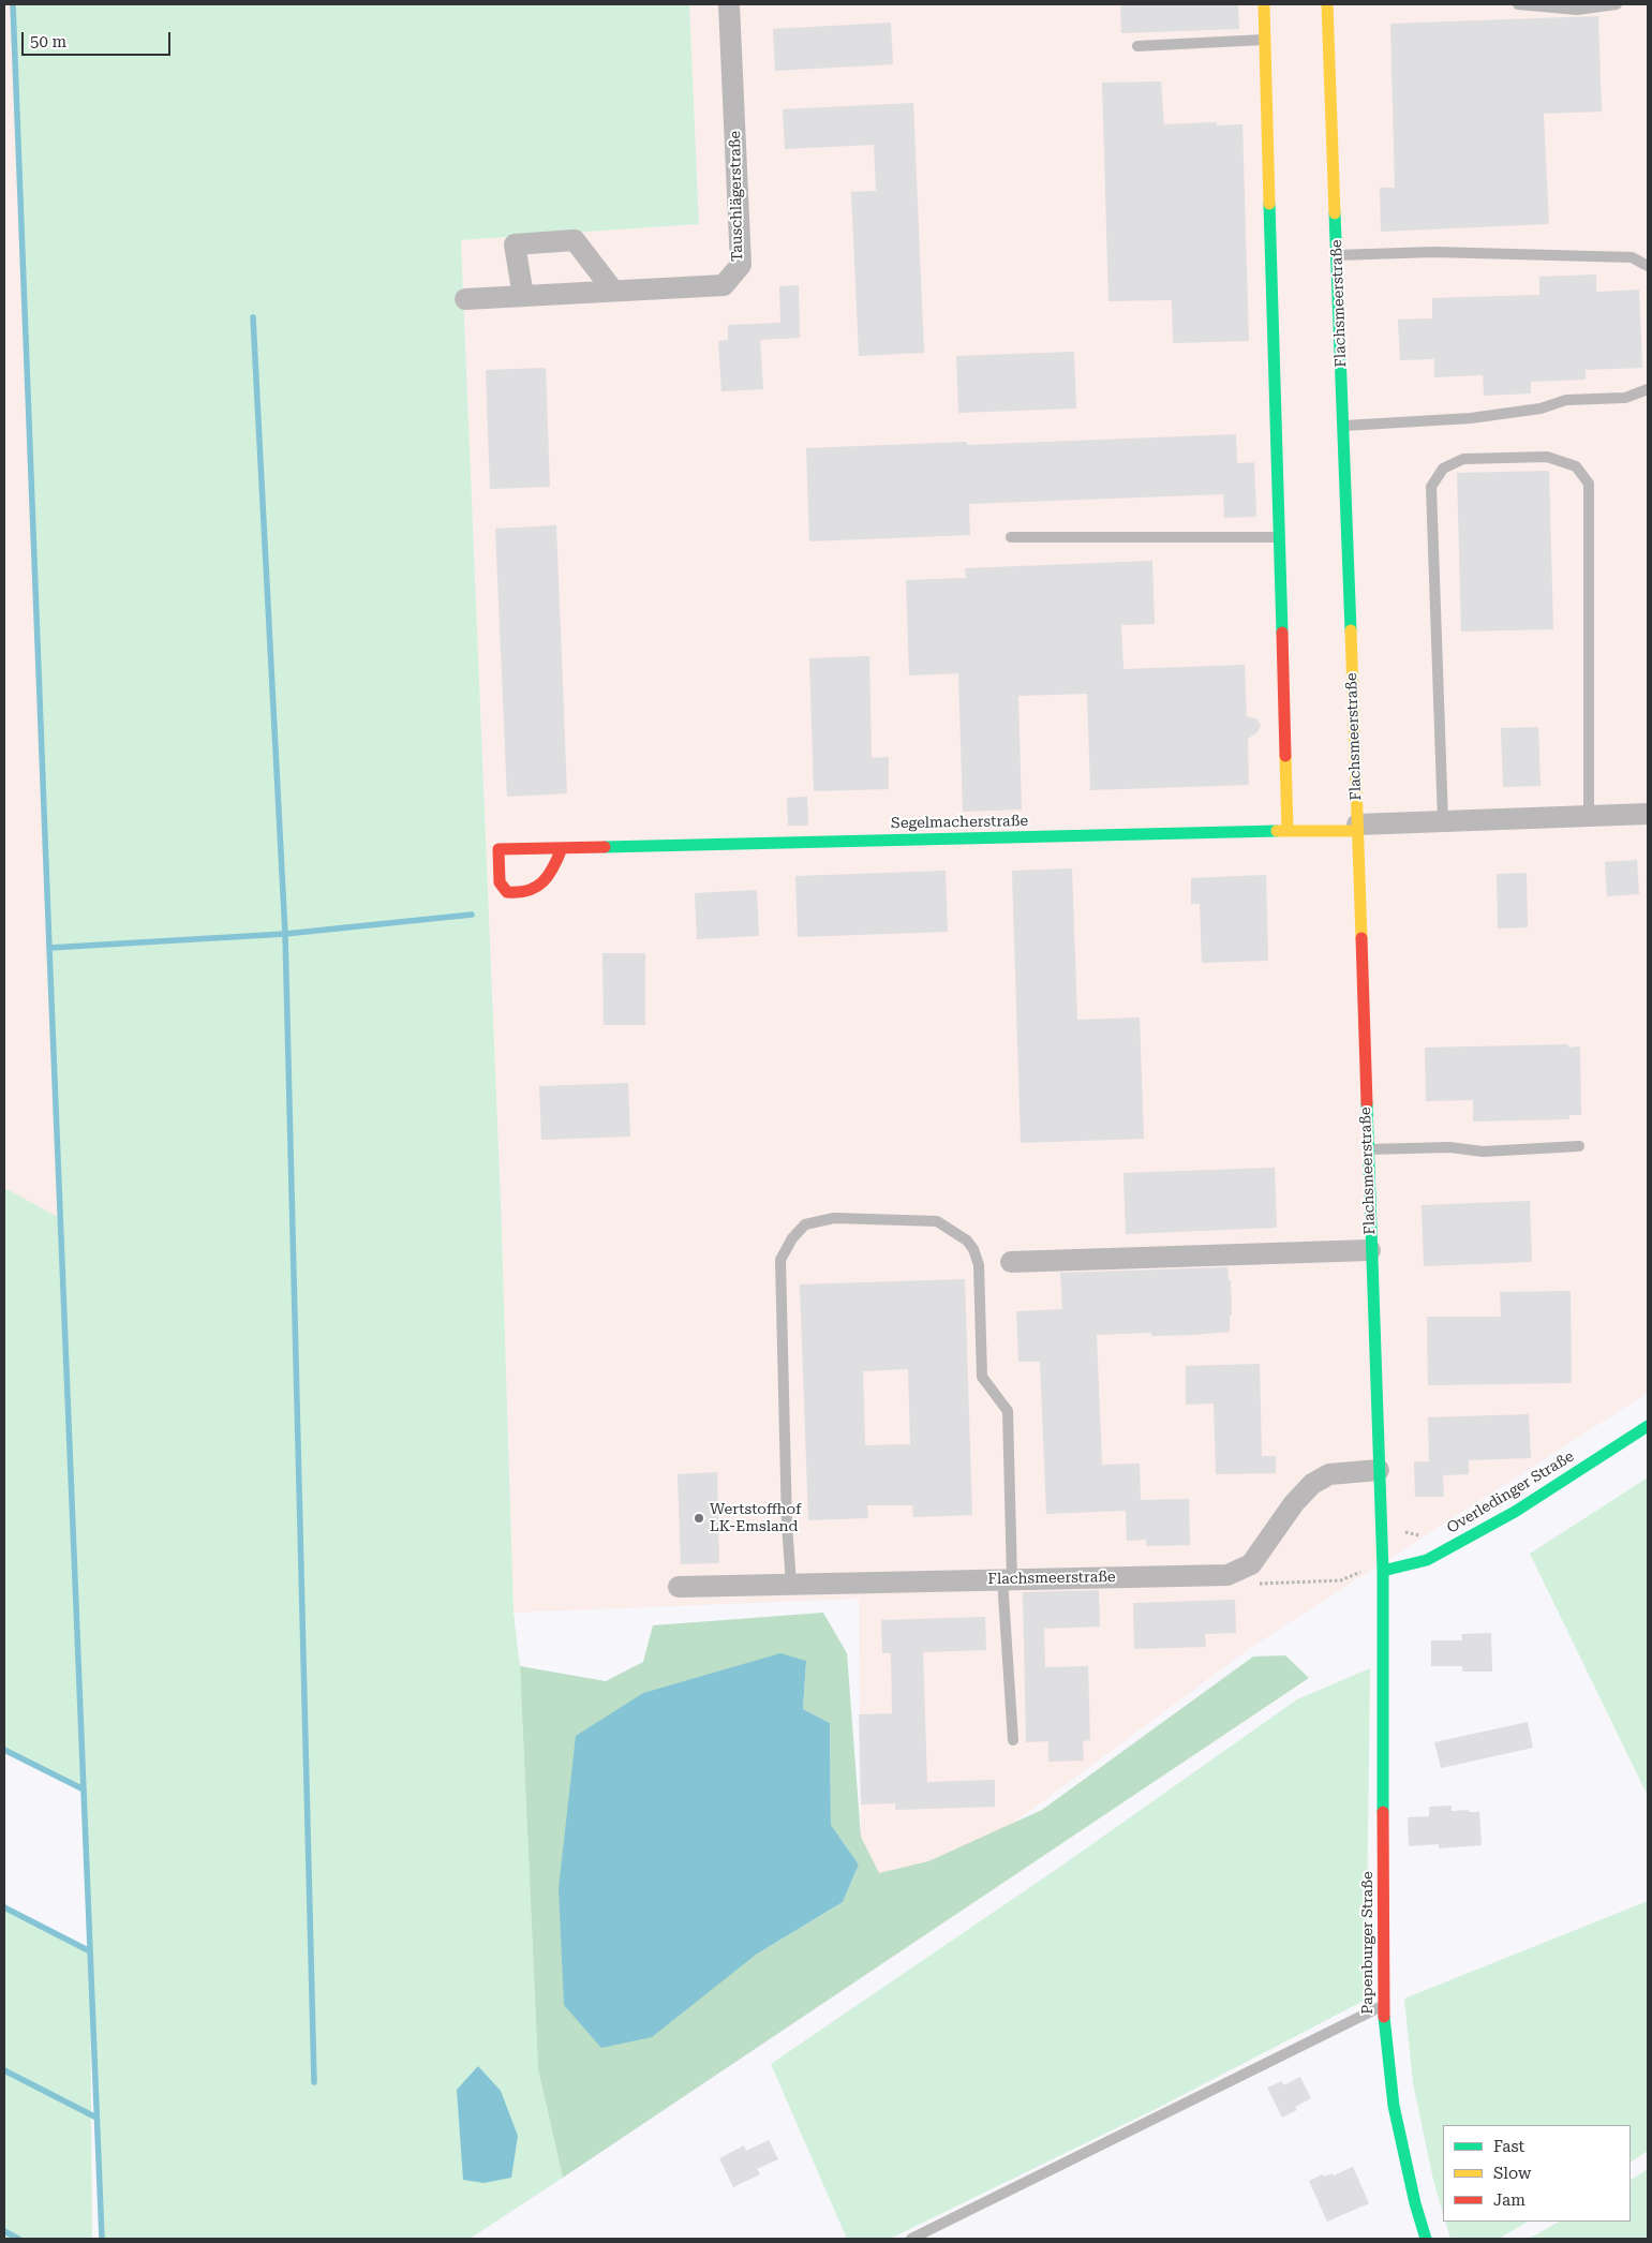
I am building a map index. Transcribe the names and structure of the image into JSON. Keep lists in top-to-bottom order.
{
  "streets": {
    "street": [
      "Tauschlägerstraße",
      "Flachsmeerstraße",
      "Segelmacherstraße",
      "Overledinger Straße",
      "Papenburger Straße"
    ]
  },
  "crossings": [
    ["Flachsmeerstraße", "Segelmacherstraße"],
    ["Flachsmeerstraße", "Overledinger Straße"],
    ["Flachsmeerstraße", "Papenburger Straße"]
  ],
  "places": ["Wertstoffhof LK-Emsland"],
  "legend": ["Fast", "Slow", "Jam"],
  "scale_bar": "50 m"
}
